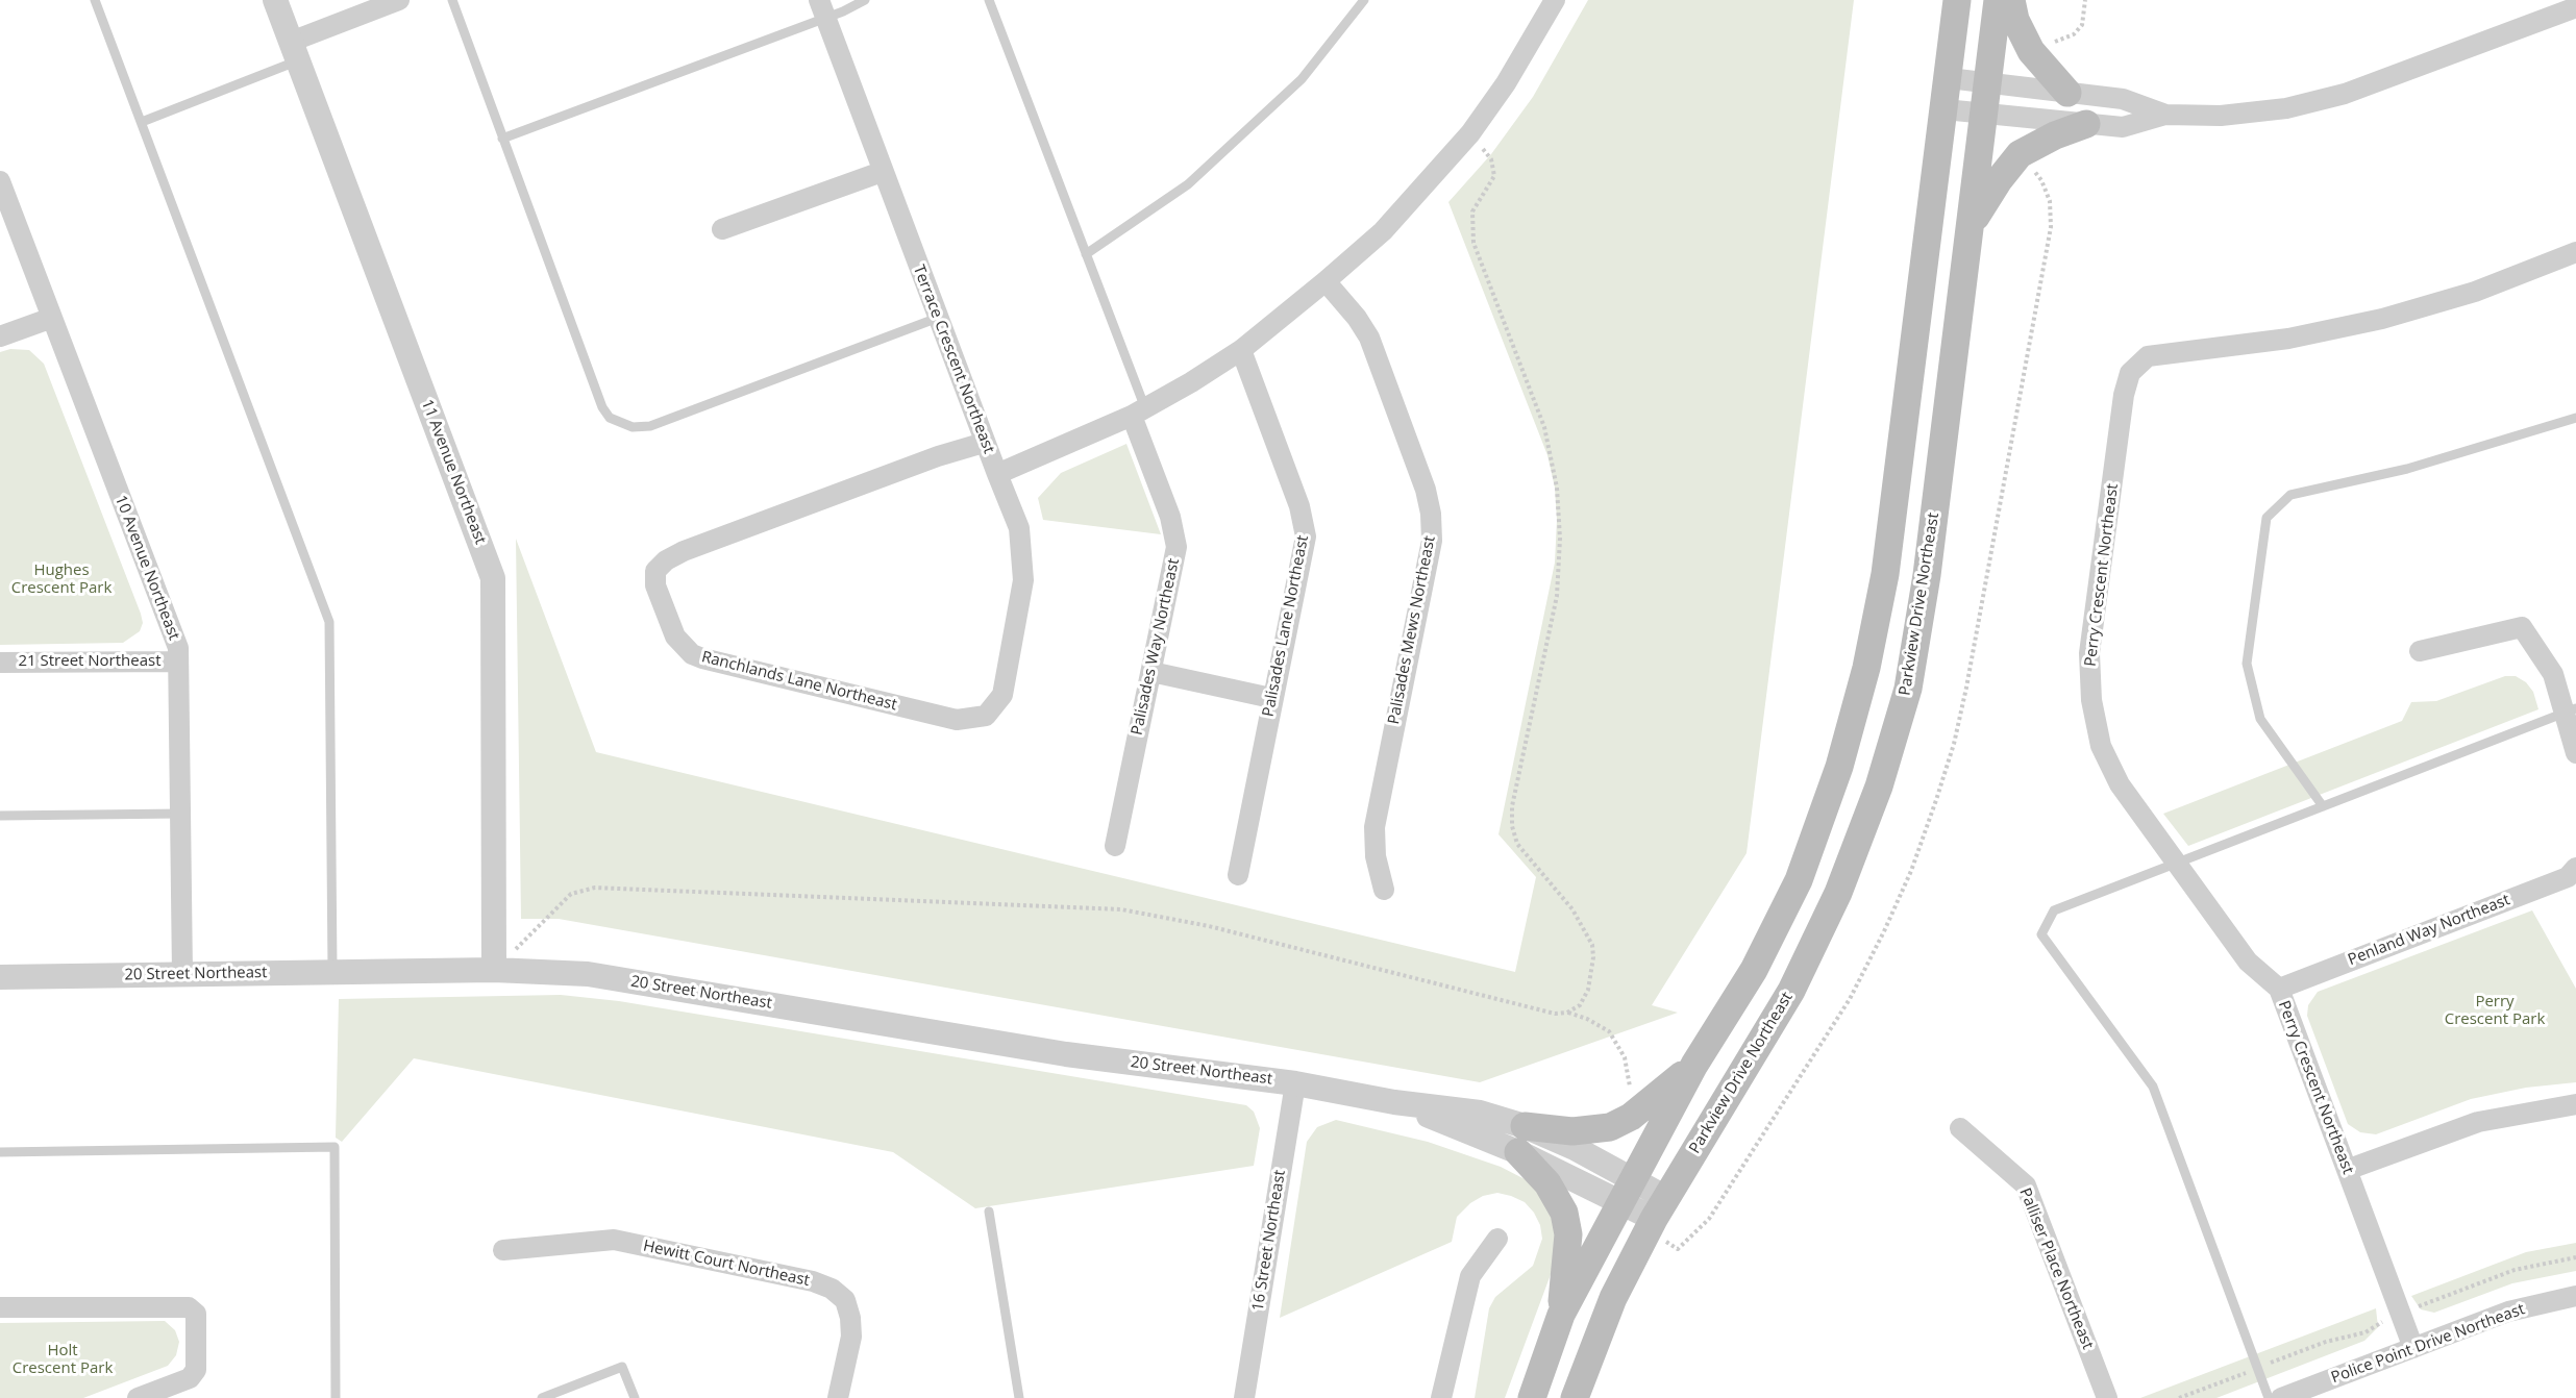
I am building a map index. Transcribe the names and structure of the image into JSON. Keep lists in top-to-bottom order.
{
  "streets": {
    "main road": ["Parkview Drive Northeast"],
    "street": [
      "Terrace Crescent Northeast",
      "11 Avenue Northeast",
      "10 Avenue Northeast",
      "Perry Crescent Northeast",
      "Palisades Lane Northeast",
      "Palisades Mews Northeast",
      "Palisades Way Northeast",
      "21 Street Northeast",
      "Ranchlands Lane Northeast",
      "Penland Way Northeast",
      "20 Street Northeast",
      "16 Street Northeast",
      "Hewitt Court Northeast",
      "Palliser Place Northeast",
      "Police Point Drive Northeast"
    ]
  },
  "crossings": [
    ["Terrace Crescent Northeast", "Palisades Lane Northeast"],
    ["Terrace Crescent Northeast", "Palisades Mews Northeast"],
    ["Terrace Crescent Northeast", "Palisades Way Northeast"],
    ["Terrace Crescent Northeast", "Ranchlands Lane Northeast"],
    ["11 Avenue Northeast", "20 Street Northeast"],
    ["10 Avenue Northeast", "21 Street Northeast"],
    ["10 Avenue Northeast", "20 Street Northeast"],
    ["Perry Crescent Northeast", "Penland Way Northeast"],
    ["Perry Crescent Northeast", "Police Point Drive Northeast"],
    ["Parkview Drive Northeast", "20 Street Northeast"],
    ["20 Street Northeast", "16 Street Northeast"]
  ],
  "parks": ["Hughes Crescent Park", "Perry Crescent Park", "Holt Crescent Park"]
}
